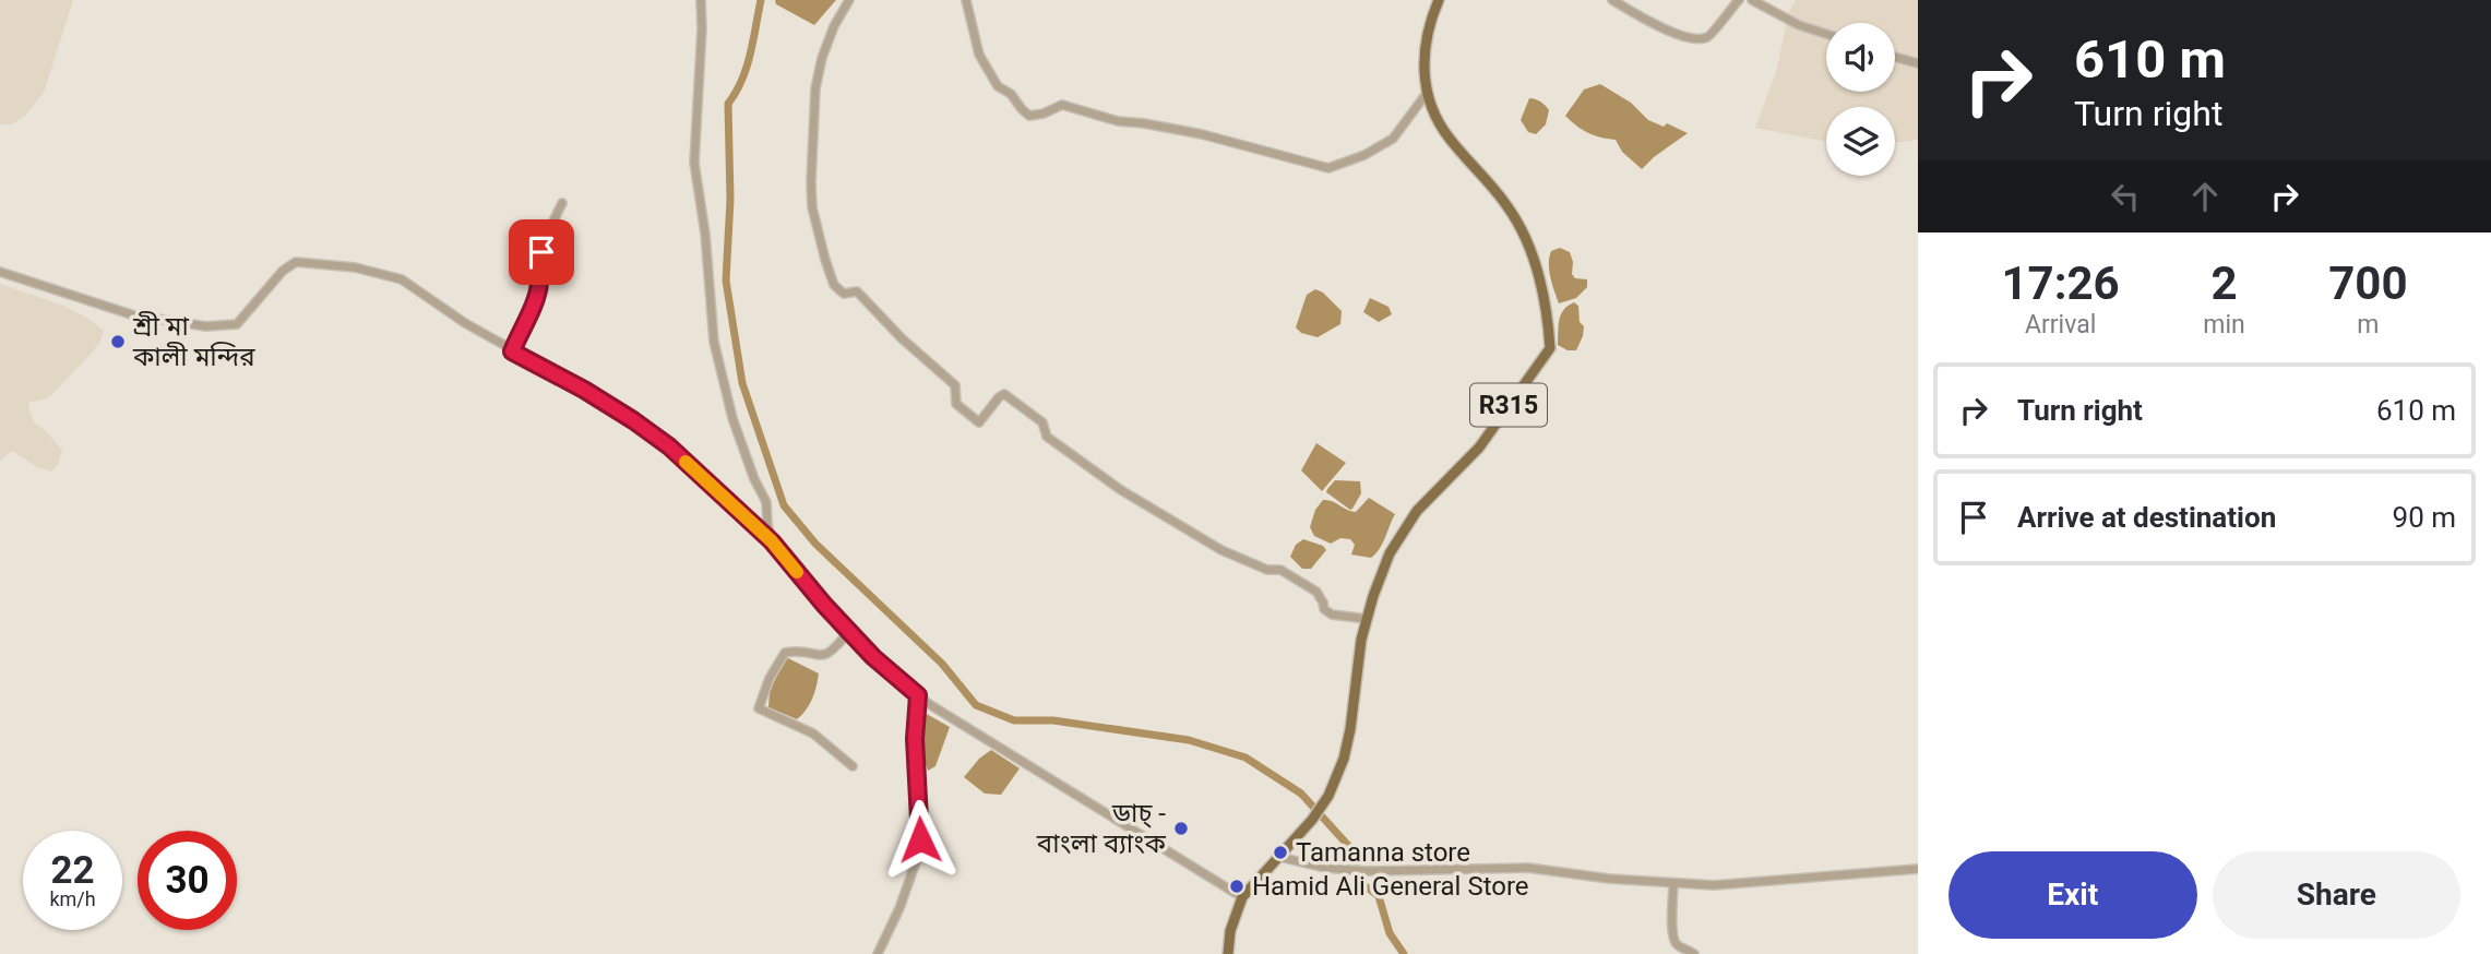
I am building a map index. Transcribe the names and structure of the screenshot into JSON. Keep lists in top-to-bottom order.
{
  "streets": {
    "main road": ["R315"]
  },
  "places": [
    "শ্রী মা কালী মন্দির",
    "ডাচ্ - বাংলা ব্যাংক",
    "Tamanna store",
    "Hamid Ali General Store"
  ],
  "page": {
    "turn": ["610 m", "Turn right"],
    "eta": [
      "17:26",
      "Arrival",
      "2",
      "min",
      "700",
      "m"
    ],
    "list": [
      {
        "name": "Turn right",
        "value": "610 m"
      },
      {
        "name": "Arrive at destination",
        "value": "90 m"
      }
    ],
    "speed": "22 km/h",
    "limit": "30",
    "buttons": ["Exit", "Share"]
  }
}
